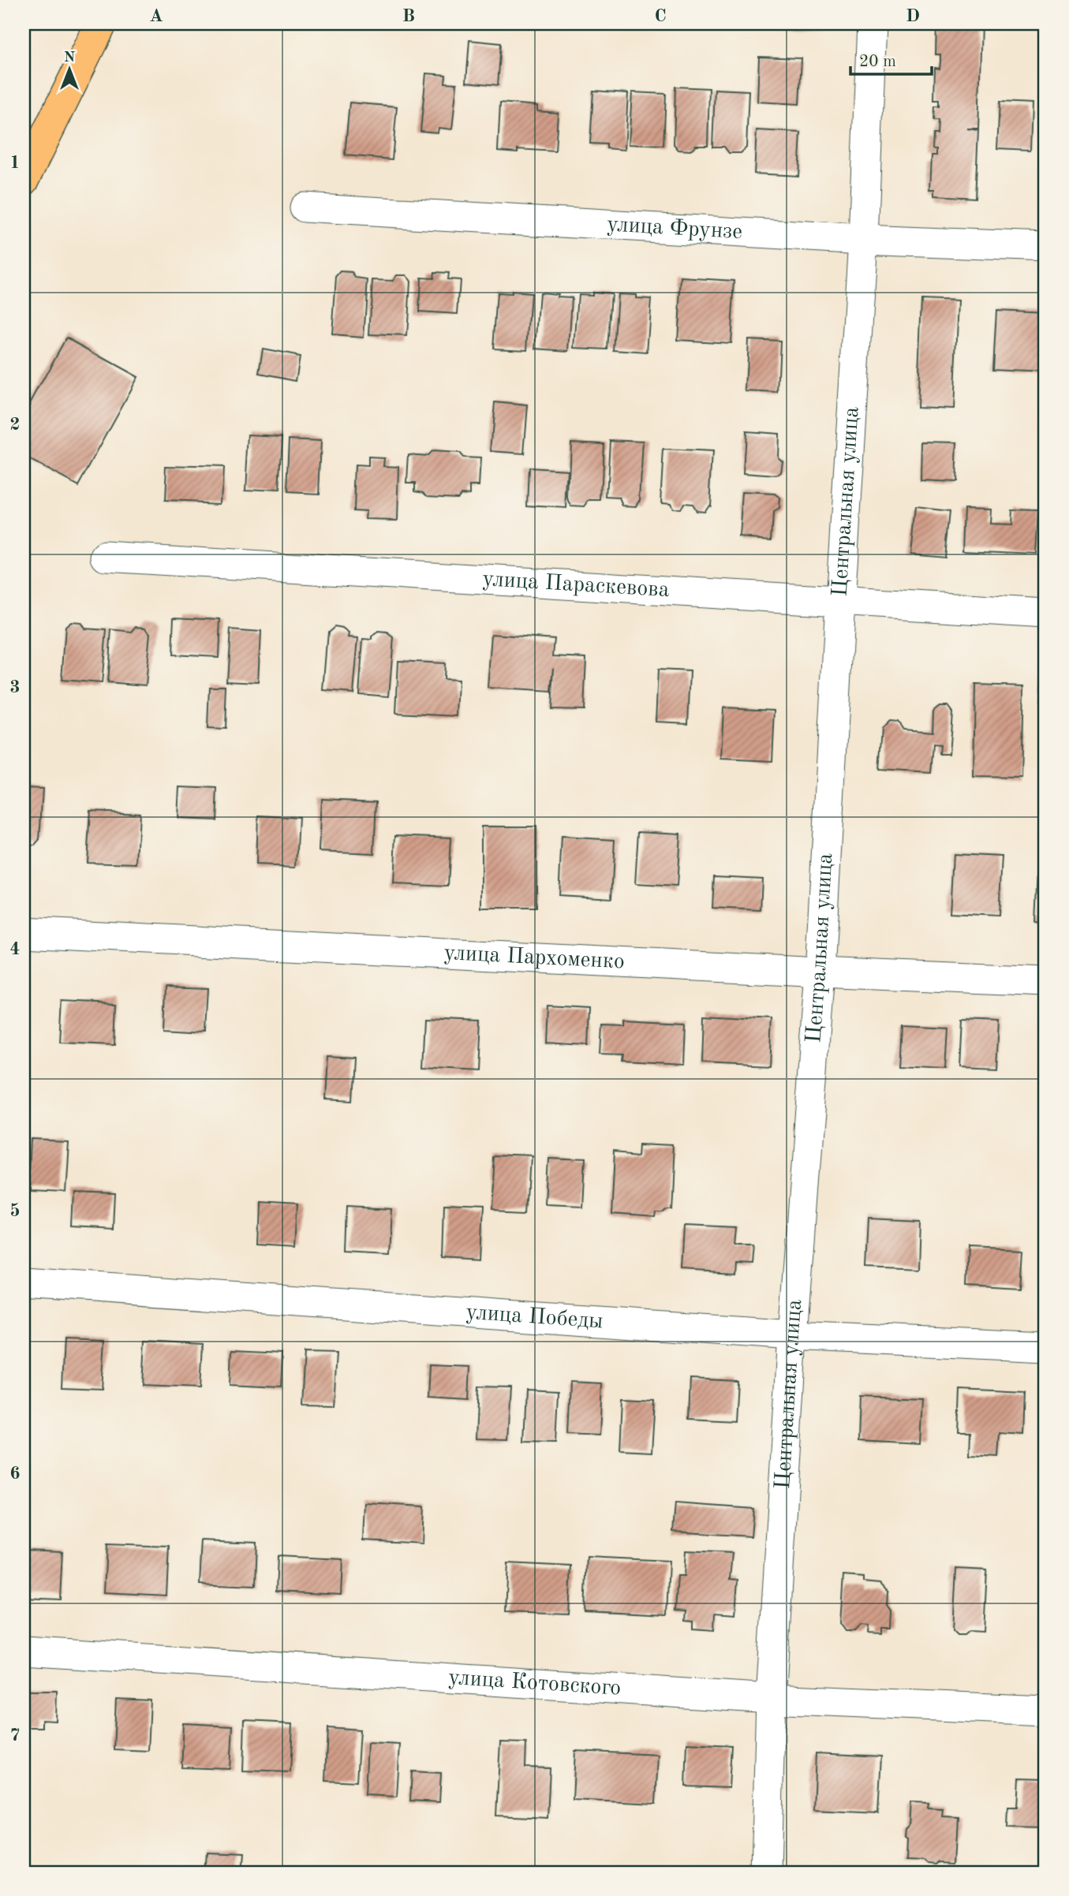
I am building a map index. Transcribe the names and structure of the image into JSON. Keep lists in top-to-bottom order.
{
  "streets": {
    "street": [
      "улица Фрунзе",
      "Центральная улица",
      "улица Параскевова",
      "улица Пархоменко",
      "улица Победы",
      "улица Котовского"
    ]
  },
  "crossings": [
    ["улица Фрунзе", "Центральная улица"],
    ["Центральная улица", "улица Параскевова"],
    ["Центральная улица", "улица Пархоменко"],
    ["Центральная улица", "улица Победы"],
    ["Центральная улица", "улица Котовского"]
  ],
  "scale_bar": "20 m",
  "north": "top",
  "grid": {
    "columns": [
      "A",
      "B",
      "C",
      "D"
    ],
    "rows": [
      "1",
      "2",
      "3",
      "4",
      "5",
      "6",
      "7"
    ]
  }
}
